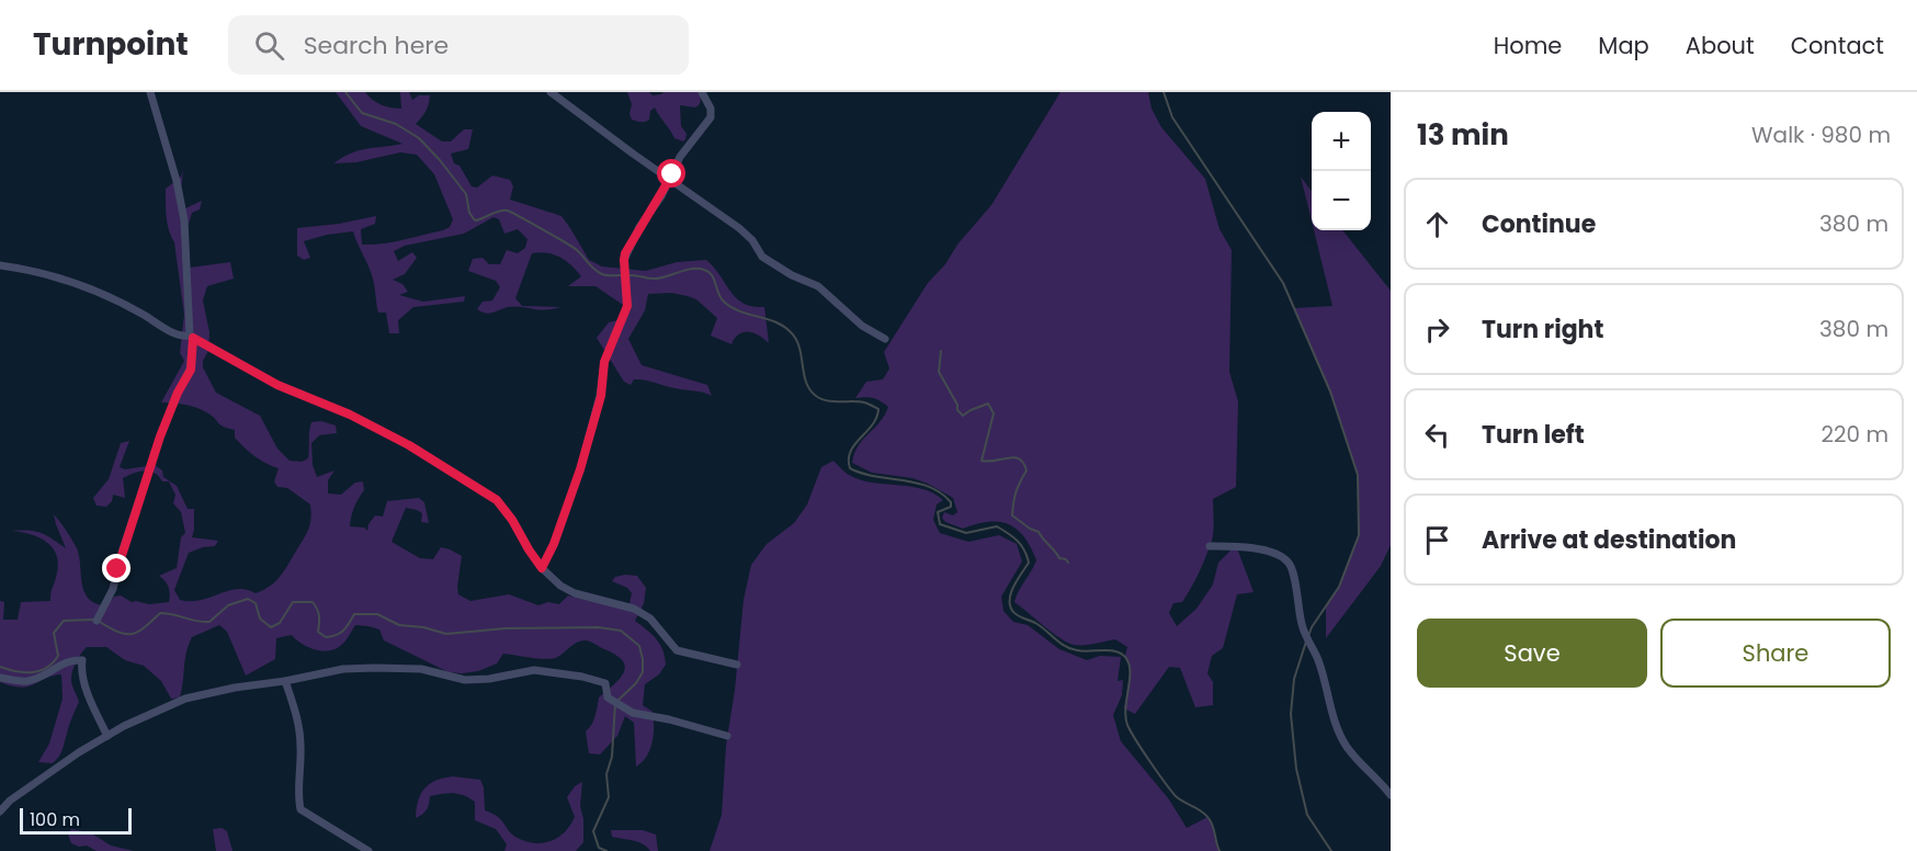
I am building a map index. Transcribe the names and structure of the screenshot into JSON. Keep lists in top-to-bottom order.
{
  "scale_bar": "100 m",
  "page": {
    "header": "Turnpoint",
    "search": "Search here",
    "nav": [
      "Home",
      "Map",
      "About",
      "Contact"
    ],
    "heading": ["13 min", "Walk · 980 m"],
    "map_buttons": ["+", "−"],
    "list": [
      ["Continue", "380 m"],
      ["Turn right", "380 m"],
      ["Turn left", "220 m"],
      "Arrive at destination"
    ],
    "buttons": ["Save", "Share"],
    "scale": "100 m"
  }
}
